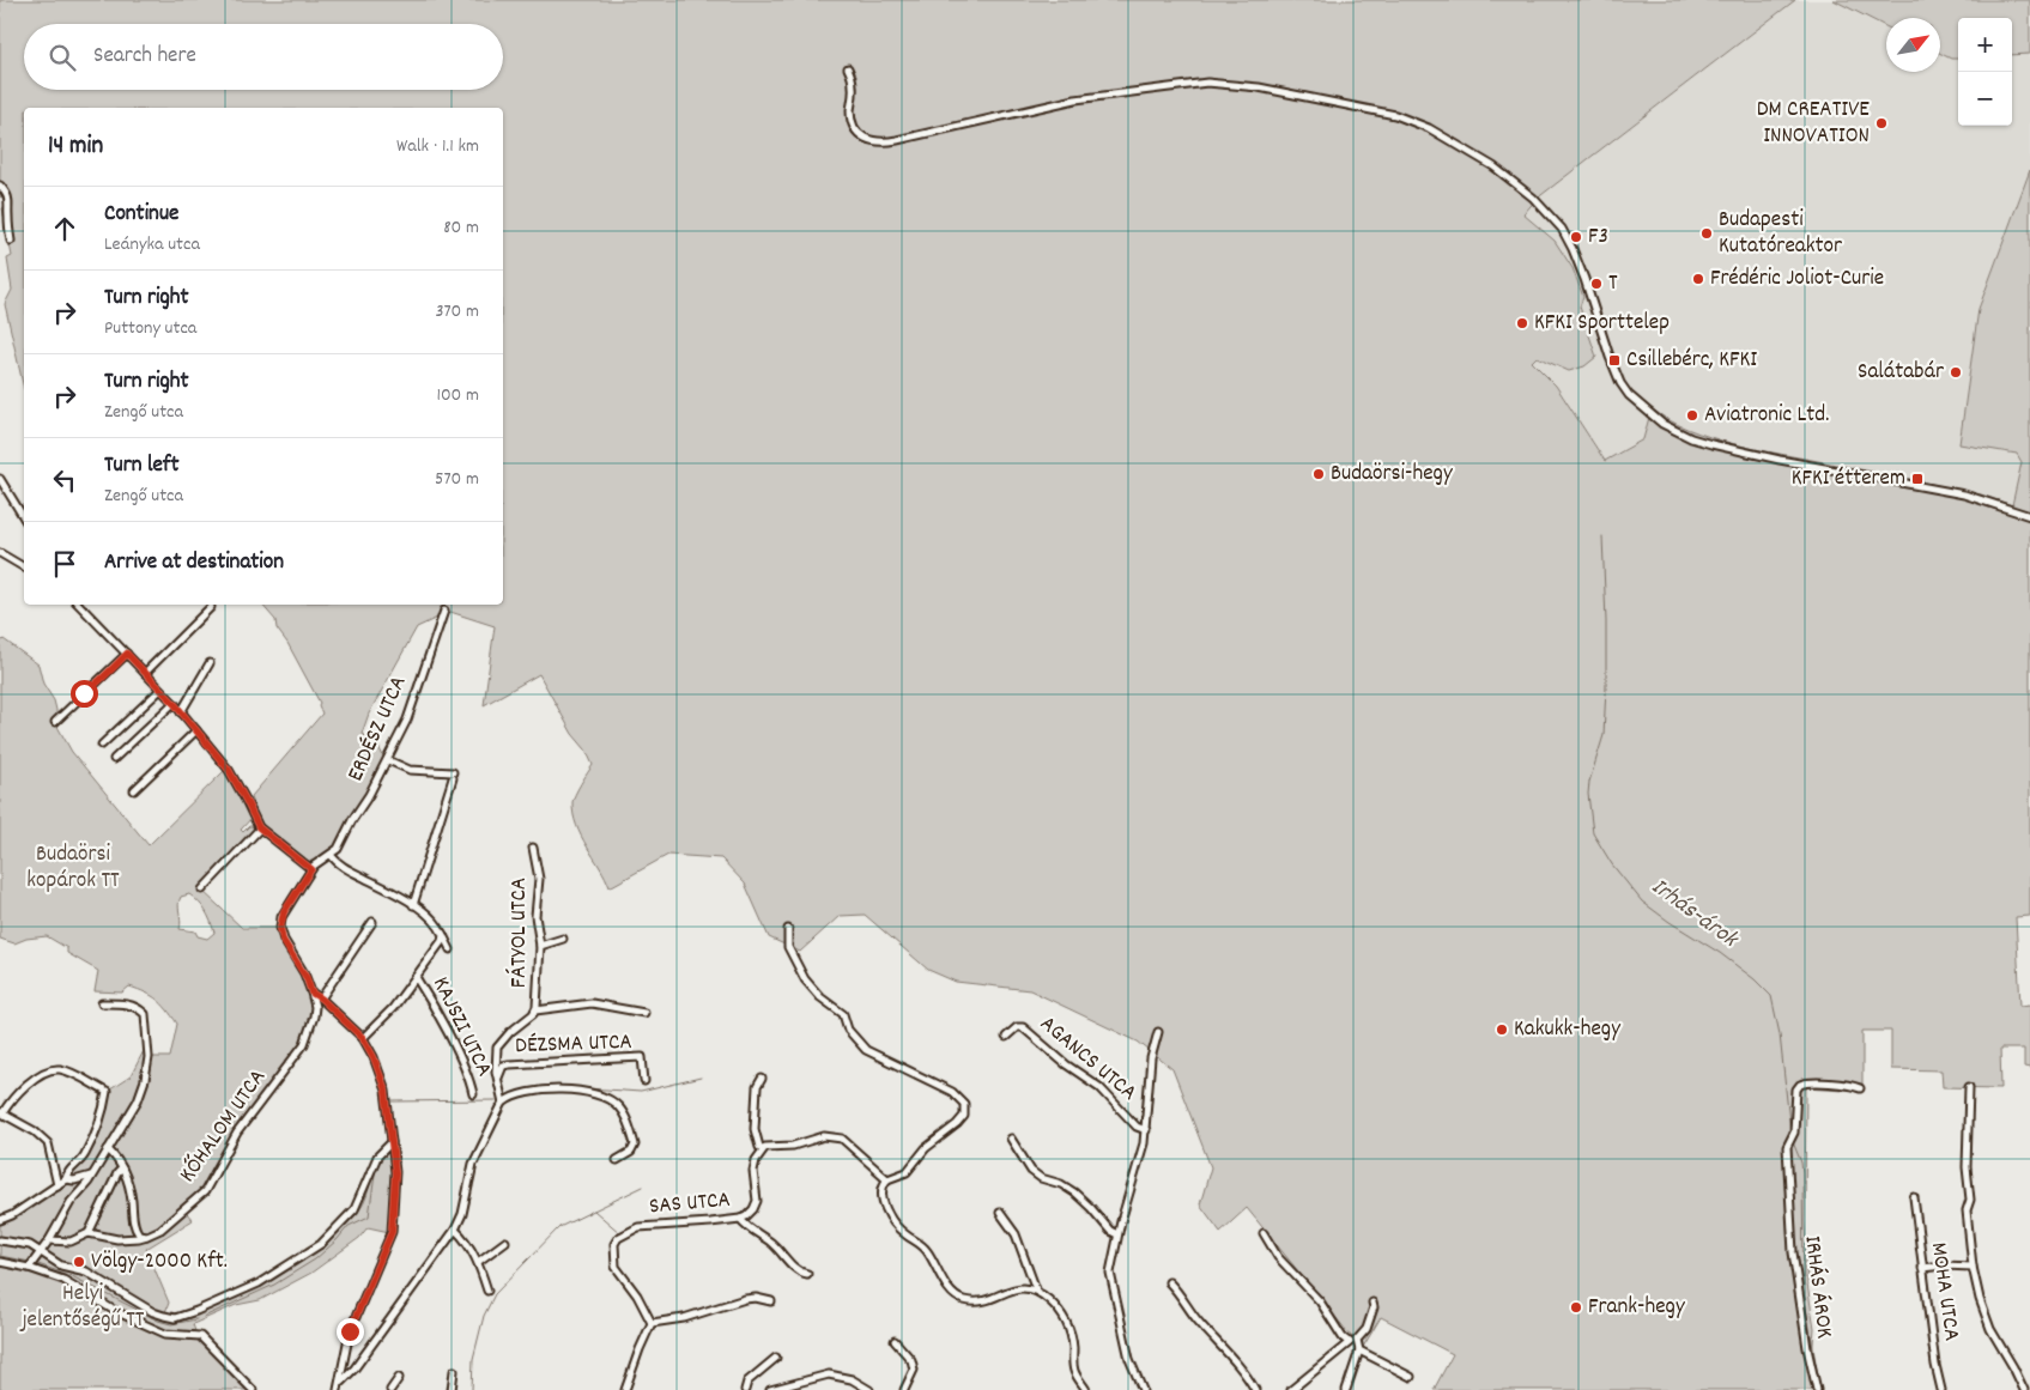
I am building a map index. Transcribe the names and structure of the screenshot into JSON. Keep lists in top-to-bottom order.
{
  "streets": {
    "street": [
      "ERDÉSZ UTCA",
      "FÁTYOL UTCA",
      "KAJSZI UTCA",
      "DÉZSMA UTCA",
      "AGANCS UTCA",
      "KŐHALOM UTCA",
      "SAS UTCA",
      "IRHÁS ÁROK",
      "MOHA UTCA"
    ]
  },
  "crossings": [
    ["FÁTYOL UTCA", "DÉZSMA UTCA"]
  ],
  "water": ["Irhás-árok"],
  "parks": ["Budaörsi kopárok TT", "Helyi jelentőségű TT"],
  "places": {
    "other": [
      "DM CREATIVE INNOVATION",
      "Budapesti Kutatóreaktor",
      "F3",
      "Frédéric Joliot-Curie",
      "T",
      "KFKI Sporttelep",
      "Salátabár",
      "Aviatronic Ltd.",
      "Budaörsi-hegy",
      "Kakukk-hegy",
      "Völgy-2000 Kft.",
      "Frank-hegy"
    ],
    "transit": ["Csillebérc, KFKI", "KFKI étterem"]
  },
  "north": "top right",
  "page": {
    "map_buttons": ["+", "−"],
    "search": "Search here",
    "heading": ["14 min", "Walk · 1.1 km"],
    "list": [
      ["Continue", "Leányka utca", "80 m"],
      ["Turn right", "Puttony utca", "370 m"],
      ["Turn right", "Zengő utca", "100 m"],
      ["Turn left", "Zengő utca", "570 m"],
      "Arrive at destination"
    ]
  }
}
